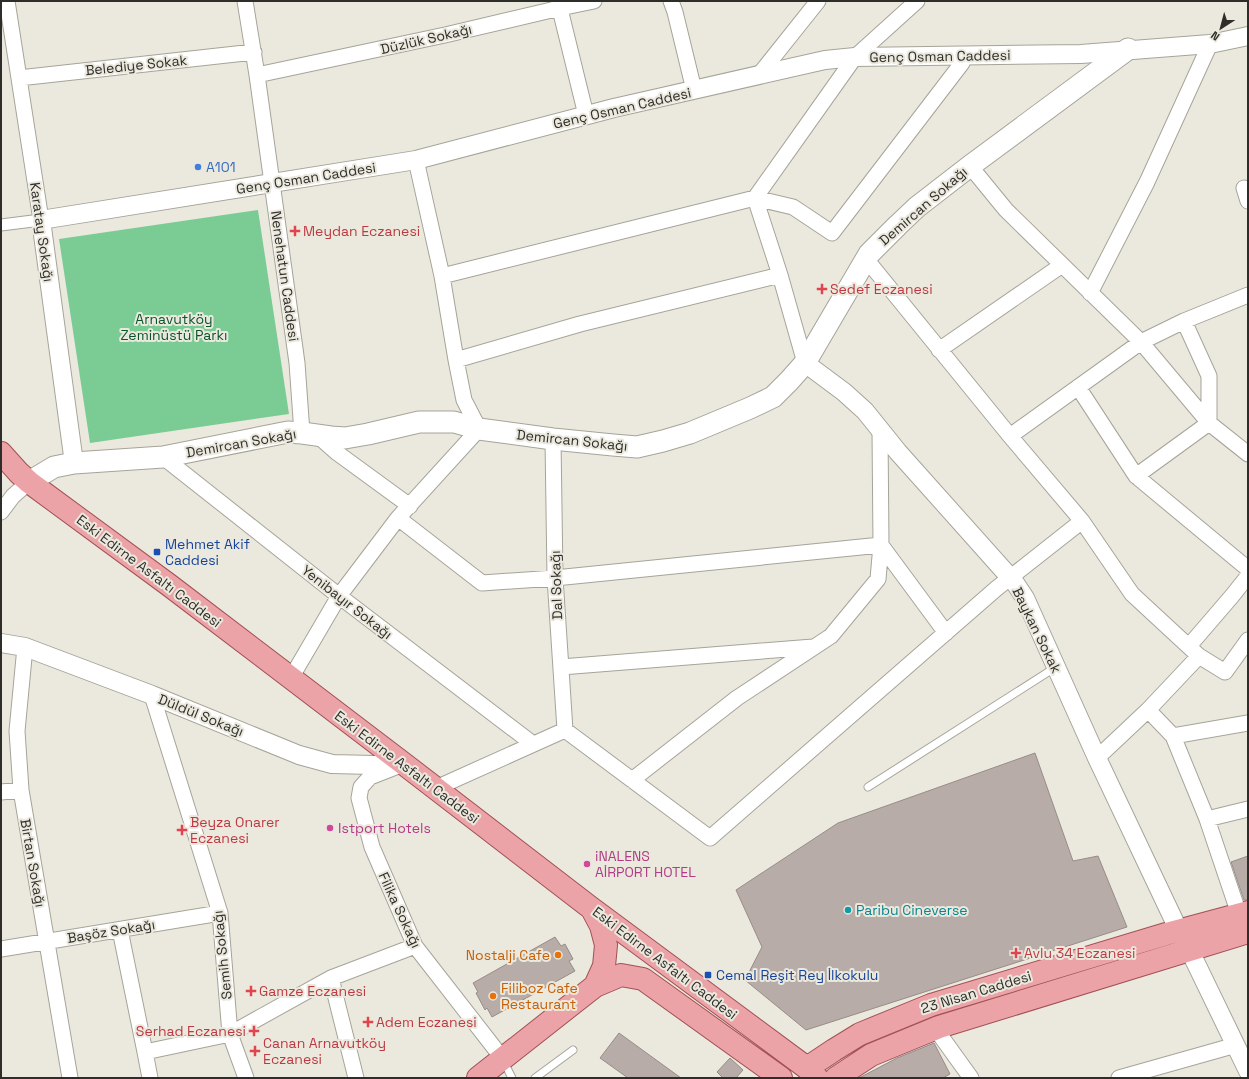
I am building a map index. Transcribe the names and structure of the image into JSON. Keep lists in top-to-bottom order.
{
  "streets": {
    "main road": ["Demircan Sokağı", "Eski Edirne Asfaltı Caddesi", "23 Nisan Caddesi"],
    "street": [
      "Düzlük Sokağı",
      "Genç Osman Caddesi",
      "Belediye Sokak",
      "Karatay Sokağı",
      "Nenehatun Caddesi",
      "Dal Sokağı",
      "Yenibayır Sokağı",
      "Baykan Sokak",
      "Düldül Sokağı",
      "Birtan Sokağı",
      "Filika Sokağı",
      "Başöz Sokağı",
      "Semih Sokağı"
    ]
  },
  "crossings": [
    ["Düzlük Sokağı", "Nenehatun Caddesi"],
    ["Genç Osman Caddesi", "Demircan Sokağı"],
    ["Genç Osman Caddesi", "Karatay Sokağı"],
    ["Genç Osman Caddesi", "Nenehatun Caddesi"],
    ["Belediye Sokak", "Karatay Sokağı"],
    ["Belediye Sokak", "Nenehatun Caddesi"],
    ["Demircan Sokağı", "Karatay Sokağı"],
    ["Demircan Sokağı", "Nenehatun Caddesi"],
    ["Demircan Sokağı", "Eski Edirne Asfaltı Caddesi"],
    ["Demircan Sokağı", "Dal Sokağı"],
    ["Demircan Sokağı", "Yenibayır Sokağı"],
    ["Demircan Sokağı", "Baykan Sokak"],
    ["Eski Edirne Asfaltı Caddesi", "Düldül Sokağı"],
    ["Eski Edirne Asfaltı Caddesi", "Filika Sokağı"],
    ["Eski Edirne Asfaltı Caddesi", "23 Nisan Caddesi"],
    ["Baykan Sokak", "23 Nisan Caddesi"],
    ["Düldül Sokağı", "Birtan Sokağı"],
    ["Düldül Sokağı", "Filika Sokağı"],
    ["Düldül Sokağı", "Semih Sokağı"],
    ["Birtan Sokağı", "Başöz Sokağı"],
    ["Başöz Sokağı", "Semih Sokağı"]
  ],
  "parks": ["Arnavutköy Zeminüstü Parkı"],
  "places": {
    "other": [
      "A101",
      "Istport Hotels",
      "iNALENS AİRPORT HOTEL",
      "Paribu Cineverse",
      "Nostalji Cafe",
      "Filiboz Cafe Restaurant"
    ],
    "health": [
      "Meydan Eczanesi",
      "Sedef Eczanesi",
      "Beyza Onarer Eczanesi",
      "Avlu 34 Eczanesi",
      "Gamze Eczanesi",
      "Adem Eczanesi",
      "Serhad Eczanesi",
      "Canan Arnavutköy Eczanesi"
    ],
    "transit": ["Mehmet Akif Caddesi", "Cemal Reşit Rey İlkokulu"]
  },
  "north": "bottom left"
}
